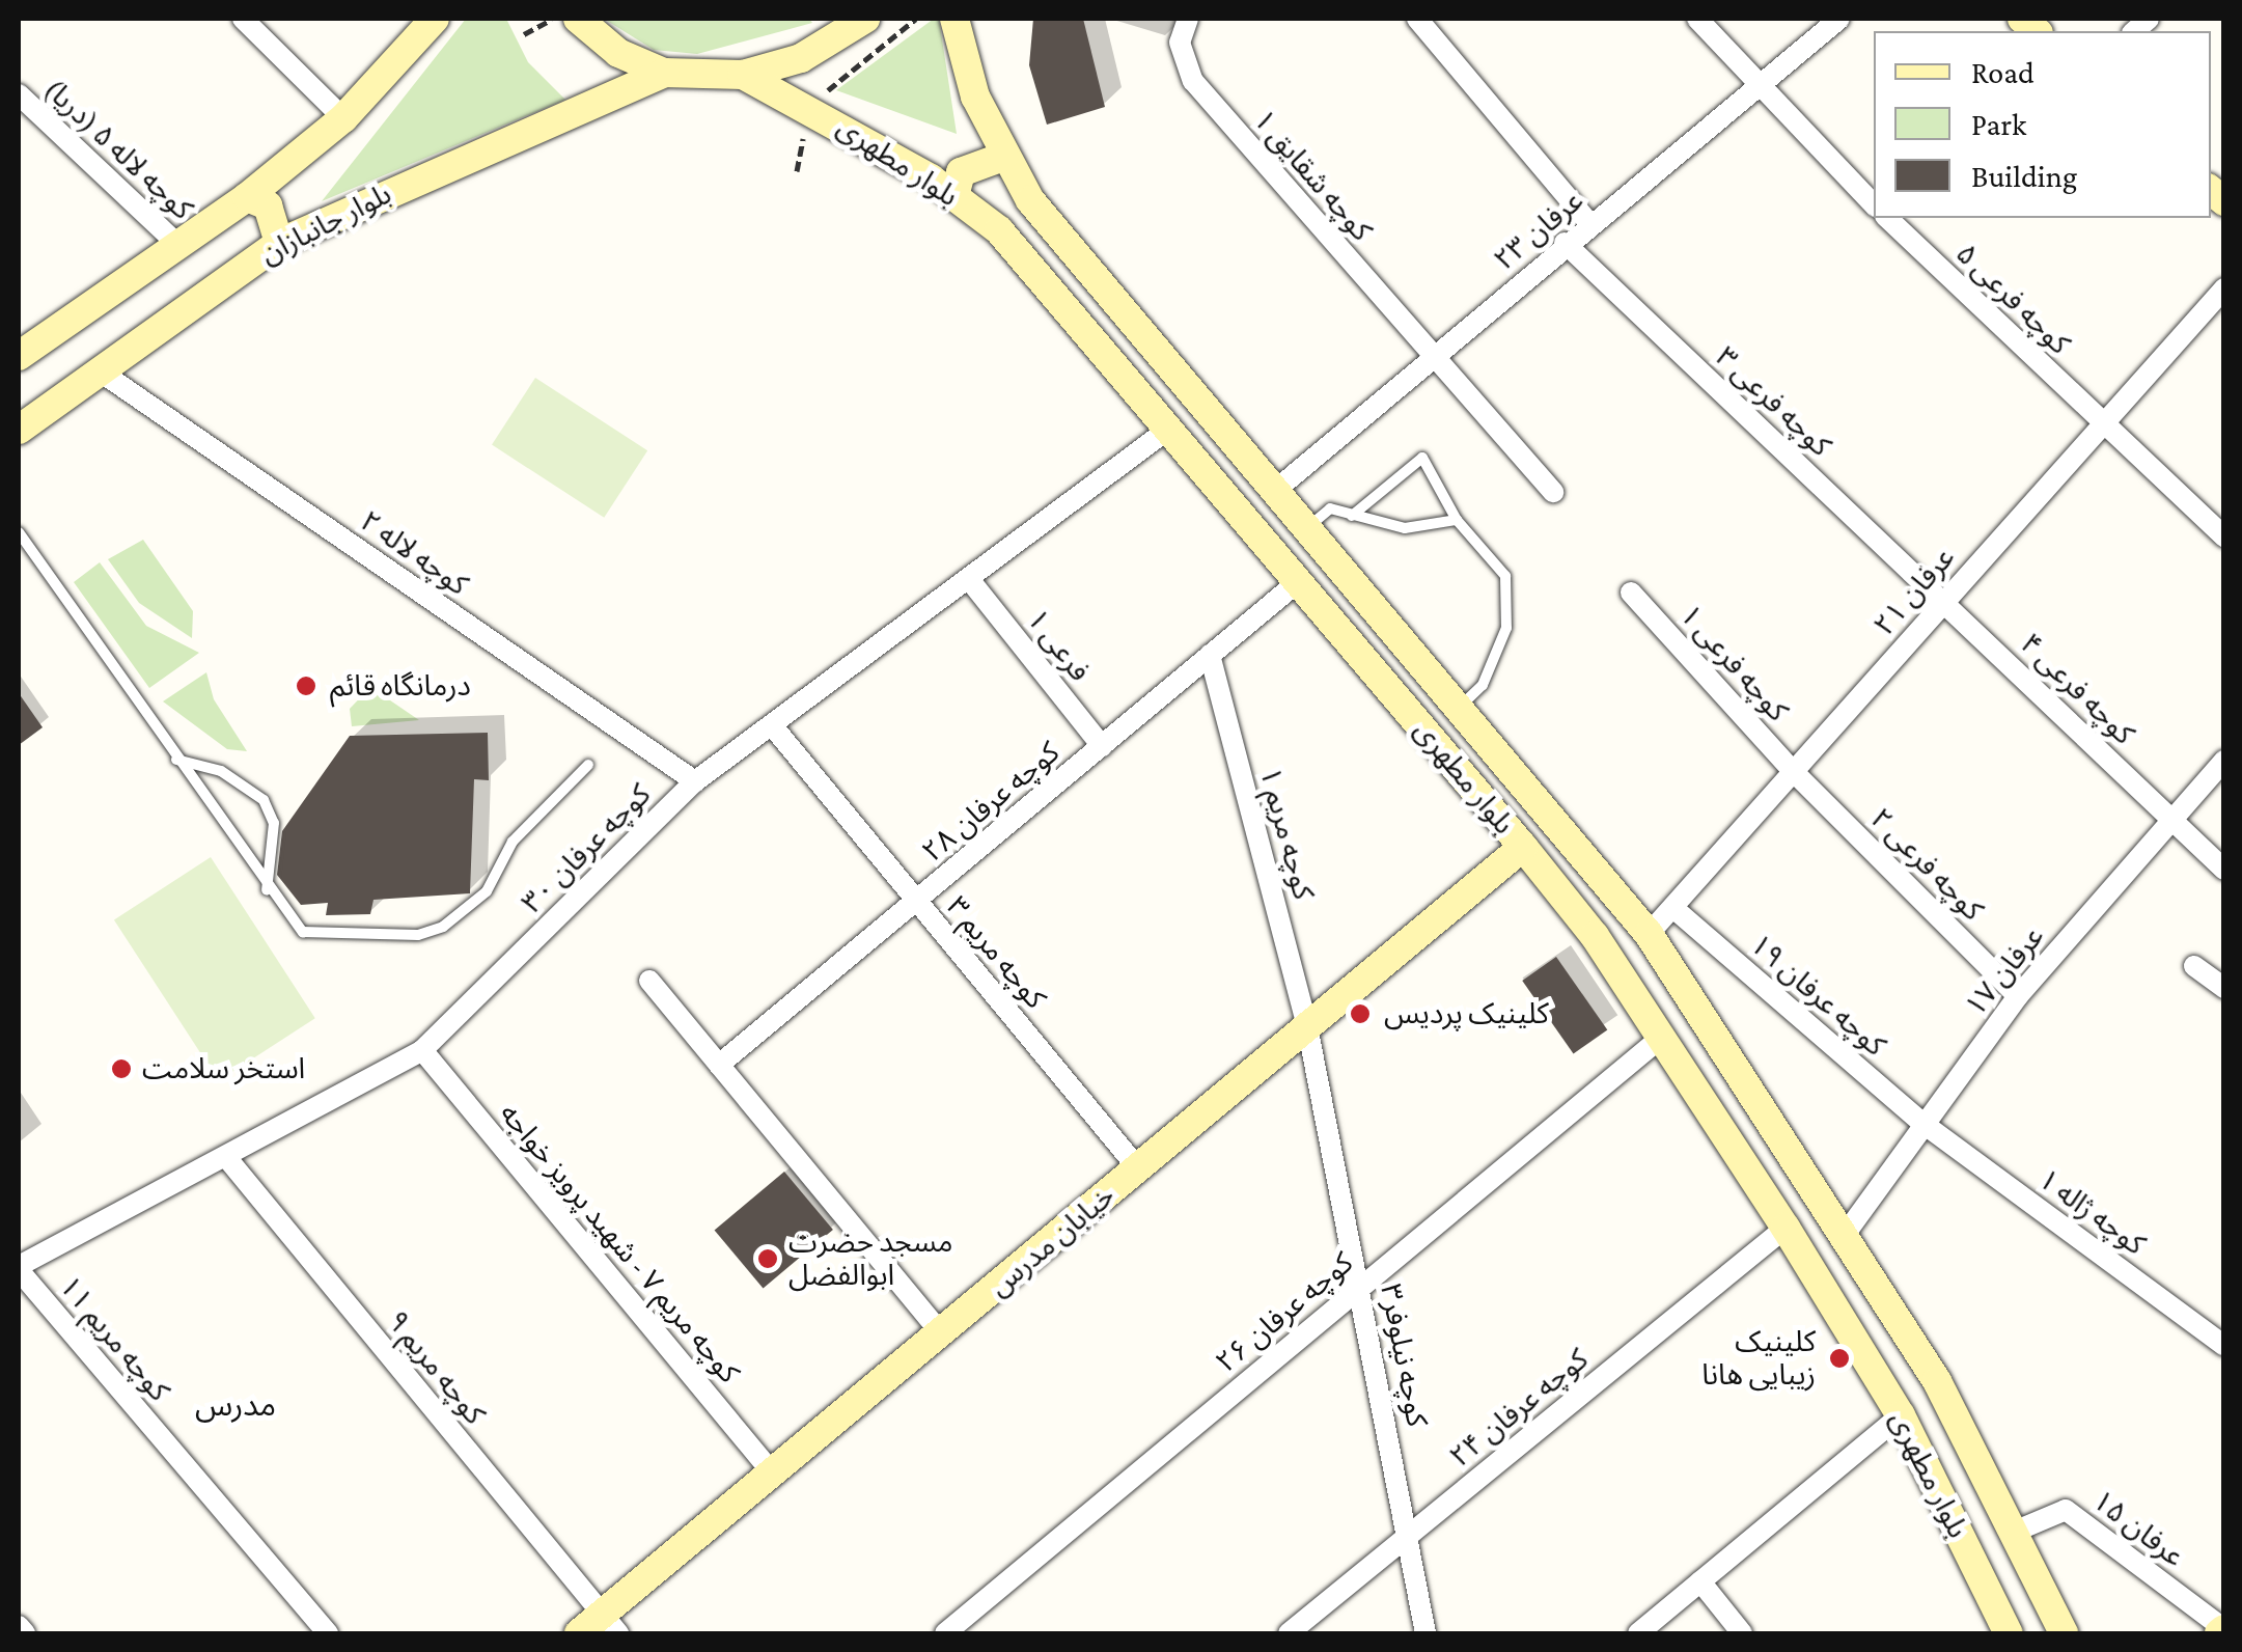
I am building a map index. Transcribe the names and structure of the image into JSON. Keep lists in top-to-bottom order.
{
  "streets": {
    "main road": ["بلوار مطهری", "بلوار جانبازان", "خیابان مدرس"],
    "street": [
      "کوچه لاله ۵ (دریا)",
      "کوچه شقایق ۱",
      "عرفان ۲۳",
      "کوچه فرعی ۵",
      "کوچه فرعی ۳",
      "کوچه لاله ۲",
      "عرفان ۲۱",
      "فرعی ۱",
      "کوچه فرعی ۱",
      "کوچه فرعی ۴",
      "کوچه عرفان ۲۸",
      "کوچه مریم ۱",
      "کوچه عرفان ۳۰",
      "کوچه فرعی ۲",
      "کوچه مریم ۳",
      "عرفان ۱۷",
      "کوچه عرفان ۱۹",
      "کوچه ژاله ۱",
      "کوچه مریم ۷ - شهید پرویز خواجه",
      "کوچه عرفان ۲۶",
      "کوچه مریم ۱۱",
      "کوچه نیلوفر۳",
      "کوچه مریم ۹",
      "کوچه عرفان ۲۴",
      "عرفان ۱۵"
    ]
  },
  "crossings": [
    ["کوچه لاله ۵ (دریا)", "بلوار جانبازان"],
    ["بلوار مطهری", "عرفان ۲۳"],
    ["بلوار مطهری", "عرفان ۲۱"],
    ["بلوار مطهری", "کوچه عرفان ۲۸"],
    ["بلوار مطهری", "کوچه عرفان ۳۰"],
    ["بلوار مطهری", "عرفان ۱۷"],
    ["بلوار مطهری", "خیابان مدرس"],
    ["بلوار مطهری", "کوچه عرفان ۲۶"],
    ["بلوار مطهری", "کوچه عرفان ۲۴"],
    ["بلوار مطهری", "عرفان ۱۵"],
    ["کوچه شقایق ۱", "عرفان ۲۳"],
    ["بلوار جانبازان", "کوچه لاله ۲"],
    ["عرفان ۲۳", "کوچه فرعی ۳"],
    ["کوچه فرعی ۵", "عرفان ۲۱"],
    ["کوچه فرعی ۳", "عرفان ۲۱"],
    ["کوچه فرعی ۳", "کوچه فرعی ۴"],
    ["کوچه لاله ۲", "کوچه عرفان ۳۰"],
    ["عرفان ۲۱", "کوچه فرعی ۱"],
    ["عرفان ۲۱", "کوچه فرعی ۴"],
    ["عرفان ۲۱", "کوچه فرعی ۲"],
    ["عرفان ۲۱", "کوچه عرفان ۱۹"],
    ["فرعی ۱", "کوچه عرفان ۲۸"],
    ["فرعی ۱", "کوچه عرفان ۳۰"],
    ["کوچه فرعی ۱", "کوچه فرعی ۲"],
    ["کوچه فرعی ۴", "عرفان ۱۷"],
    ["کوچه عرفان ۲۸", "کوچه مریم ۱"],
    ["کوچه عرفان ۲۸", "کوچه مریم ۳"],
    ["کوچه مریم ۱", "خیابان مدرس"],
    ["کوچه مریم ۱", "کوچه نیلوفر۳"],
    ["کوچه عرفان ۳۰", "کوچه مریم ۳"],
    ["کوچه عرفان ۳۰", "کوچه مریم ۷ - شهید پرویز خواجه"],
    ["کوچه عرفان ۳۰", "کوچه مریم ۱۱"],
    ["کوچه عرفان ۳۰", "کوچه مریم ۹"],
    ["کوچه فرعی ۲", "عرفان ۱۷"],
    ["کوچه مریم ۳", "خیابان مدرس"],
    ["عرفان ۱۷", "کوچه عرفان ۱۹"],
    ["عرفان ۱۷", "کوچه ژاله ۱"],
    ["کوچه عرفان ۱۹", "کوچه ژاله ۱"],
    ["خیابان مدرس", "کوچه مریم ۷ - شهید پرویز خواجه"],
    ["خیابان مدرس", "کوچه نیلوفر۳"],
    ["خیابان مدرس", "کوچه مریم ۹"],
    ["کوچه عرفان ۲۶", "کوچه نیلوفر۳"],
    ["کوچه نیلوفر۳", "کوچه عرفان ۲۴"]
  ],
  "districts": ["مدرس"],
  "places": [
    "درمانگاه قائم",
    "کلینیک پردیس",
    "استخر سلامت",
    "مسجد حضرت ابوالفضل",
    "کلینیک زیبایی هانا"
  ],
  "legend": ["Road", "Park", "Building"]
}
